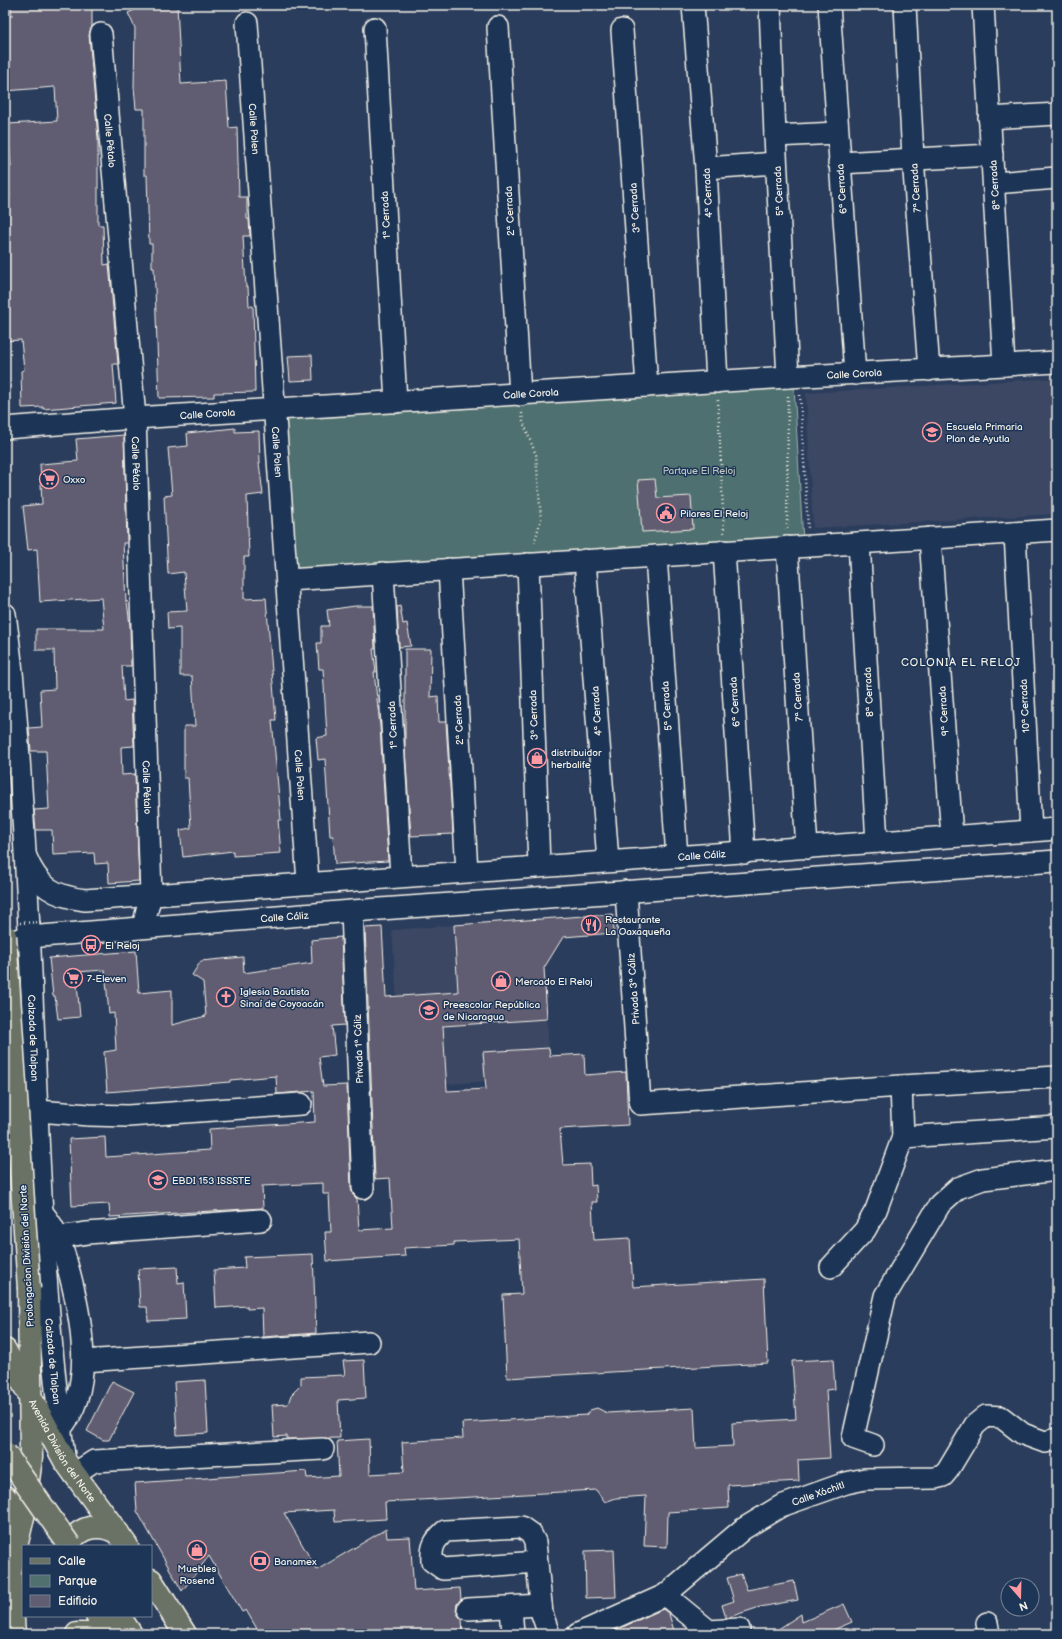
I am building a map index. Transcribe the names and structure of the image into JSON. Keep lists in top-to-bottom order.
{
  "streets": {
    "main road": ["Prolongacion División del Norte", "Avenida División del Norte"],
    "street": [
      "Calle Polen",
      "Calle Pétalo",
      "8ª Cerrada",
      "7ª Cerrada",
      "6ª Cerrada",
      "5ª Cerrada",
      "4ª Cerrada",
      "3ª Cerrada",
      "2ª Cerrada",
      "1ª Cerrada",
      "Calle Corola",
      "10ª Cerrada",
      "9ª Cerrada",
      "Calle Cáliz",
      "Privada 3ª Cáliz",
      "Calzada de Tlalpan",
      "Privada 1ª Cáliz",
      "Calle Xóchitl"
    ]
  },
  "crossings": [
    ["Calle Polen", "Calle Corola"],
    ["Calle Polen", "Calle Cáliz"],
    ["Calle Pétalo", "Calle Corola"],
    ["Calle Pétalo", "Calle Cáliz"],
    ["8ª Cerrada", "Calle Corola"],
    ["8ª Cerrada", "Calle Cáliz"],
    ["7ª Cerrada", "Calle Corola"],
    ["7ª Cerrada", "Calle Cáliz"],
    ["6ª Cerrada", "Calle Corola"],
    ["6ª Cerrada", "Calle Cáliz"],
    ["5ª Cerrada", "Calle Corola"],
    ["5ª Cerrada", "Calle Cáliz"],
    ["4ª Cerrada", "Calle Corola"],
    ["4ª Cerrada", "Calle Cáliz"],
    ["3ª Cerrada", "Calle Corola"],
    ["3ª Cerrada", "Calle Cáliz"],
    ["2ª Cerrada", "Calle Corola"],
    ["2ª Cerrada", "Calle Cáliz"],
    ["1ª Cerrada", "Calle Corola"],
    ["1ª Cerrada", "Calle Cáliz"],
    ["10ª Cerrada", "Calle Cáliz"],
    ["9ª Cerrada", "Calle Cáliz"],
    ["Calle Cáliz", "Privada 3ª Cáliz"],
    ["Calle Cáliz", "Calzada de Tlalpan"],
    ["Calle Cáliz", "Privada 1ª Cáliz"],
    ["Calzada de Tlalpan", "Avenida División del Norte"],
    ["Prolongacion División del Norte", "Avenida División del Norte"]
  ],
  "districts": ["COLONIA EL RELOJ"],
  "parks": ["Partque El Reloj"],
  "places": {
    "school or university": ["Escuela Primaria Plan de Ayutla", "Preescolar República de Nicaragua", "EBDI 153 ISSSTE"],
    "supermarket": ["Oxxo", "7-Eleven"],
    "public building": ["Pilares El Reloj"],
    "shop": ["distribuidor herbalife", "Mercado El Reloj", "Muebles Rosend"],
    "restaurant": ["Restaurante La Oaxaqueña"],
    "bus stop": ["El Reloj"],
    "church": ["Iglesia Bautista Sinaí de Coyoacán"],
    "bank": ["Banamex"]
  },
  "legend": ["Calle", "Parque", "Edificio"],
  "north": "bottom"
}
